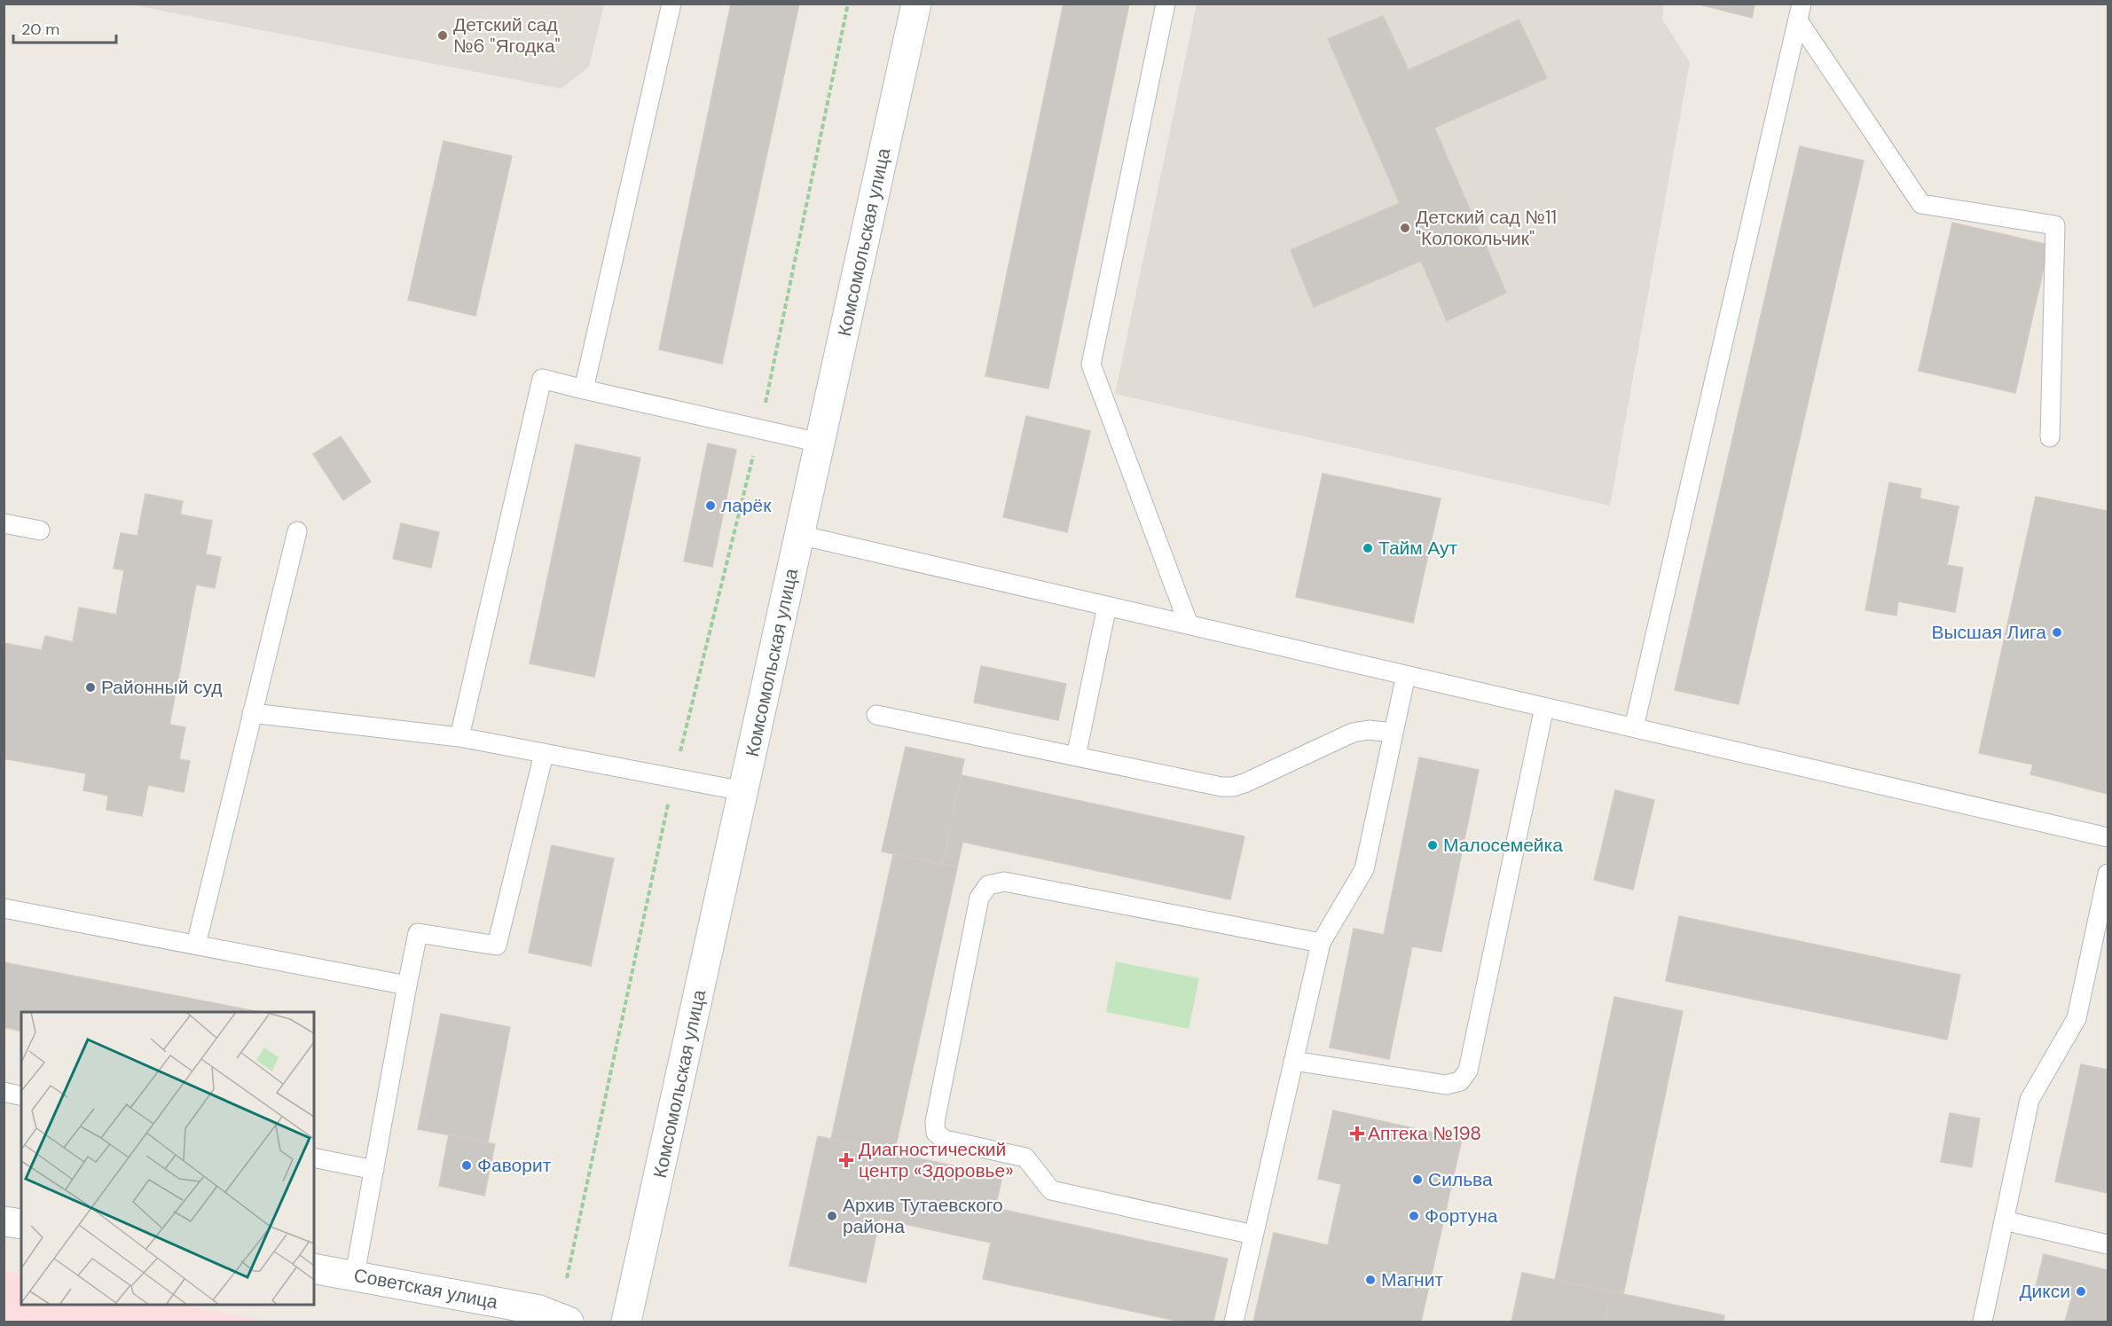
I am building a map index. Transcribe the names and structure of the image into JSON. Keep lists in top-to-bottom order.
{
  "streets": {
    "main road": ["Комсомольская улица", "Советская улица"]
  },
  "places": {
    "other": [
      "Детский сад №6 \"Ягодка\"",
      "Детский сад №11 \"Колокольчик\"",
      "ларёк",
      "Тайм Аут",
      "Высшая Лига",
      "Районный суд",
      "Малосемейка",
      "Фаворит",
      "Сильва",
      "Архив Тутаевского района",
      "Фортуна",
      "Магнит",
      "Дикси"
    ],
    "health": ["Аптека №198", "Диагностический центр «Здоровье»"]
  },
  "scale_bar": "20 m"
}
